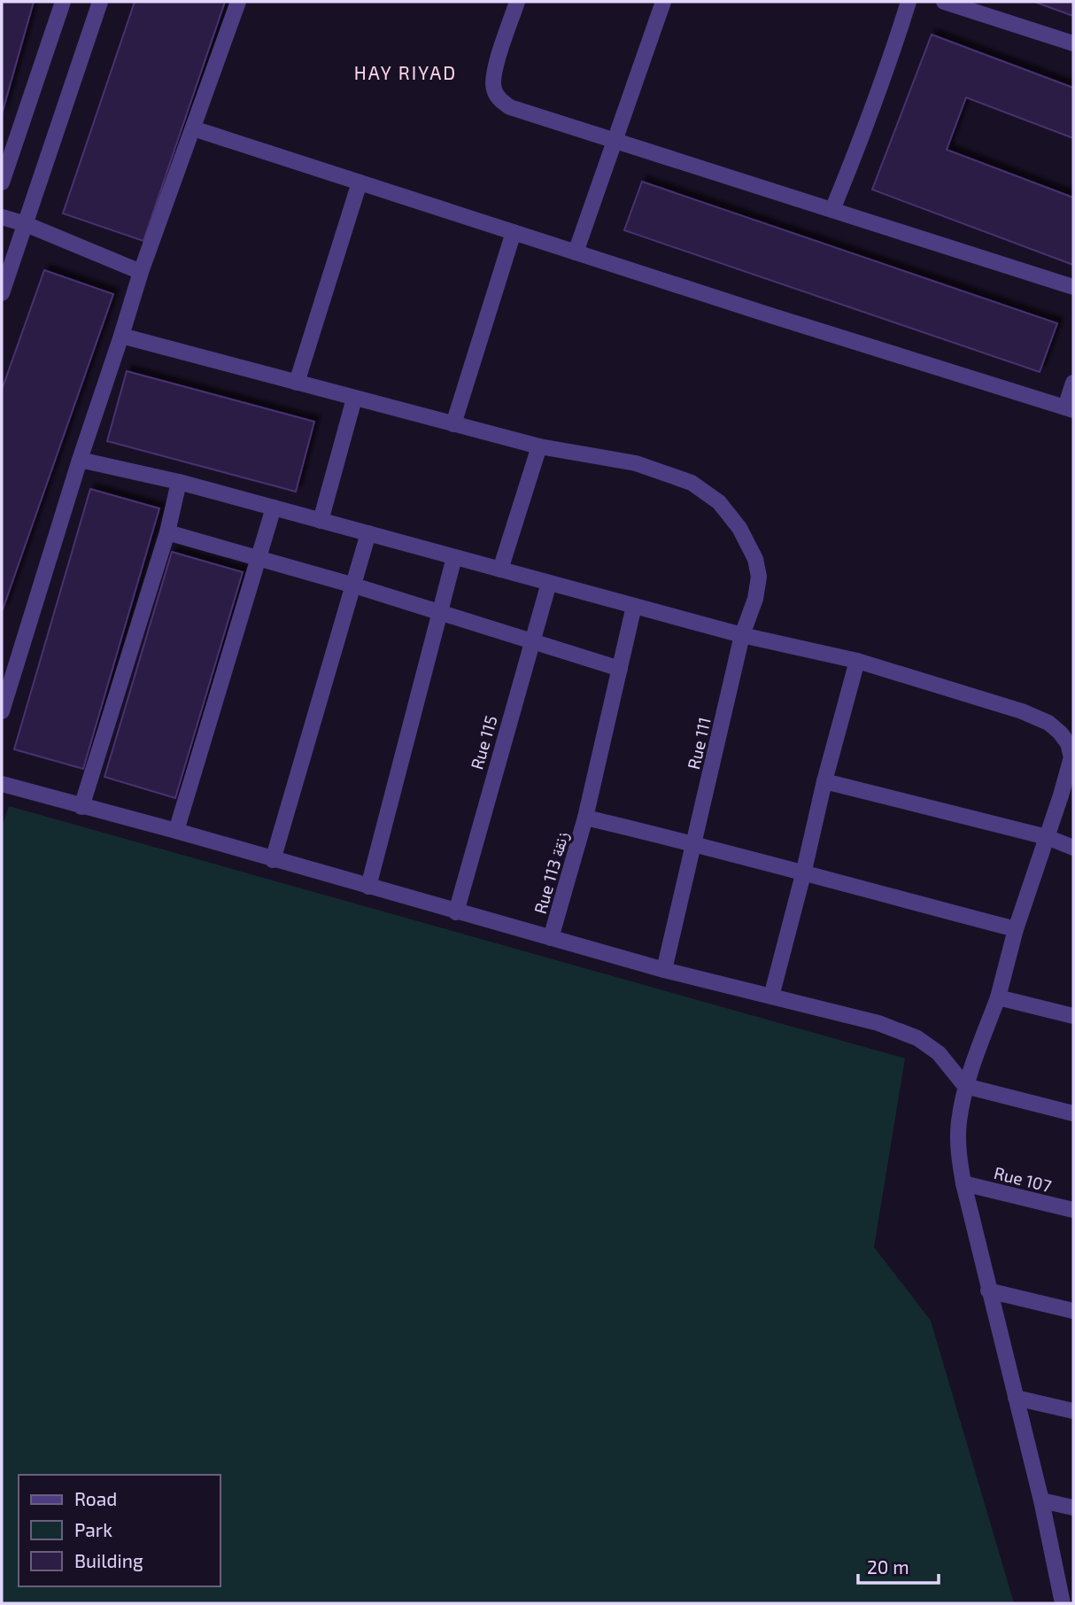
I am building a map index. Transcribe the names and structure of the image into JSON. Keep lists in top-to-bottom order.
{
  "streets": {
    "street": [
      "Rue 115",
      "Rue 111",
      "Rue 113 زنقة",
      "Rue 107"
    ]
  },
  "districts": ["HAY RIYAD"],
  "legend": ["Road", "Park", "Building"],
  "scale_bar": "20 m"
}
